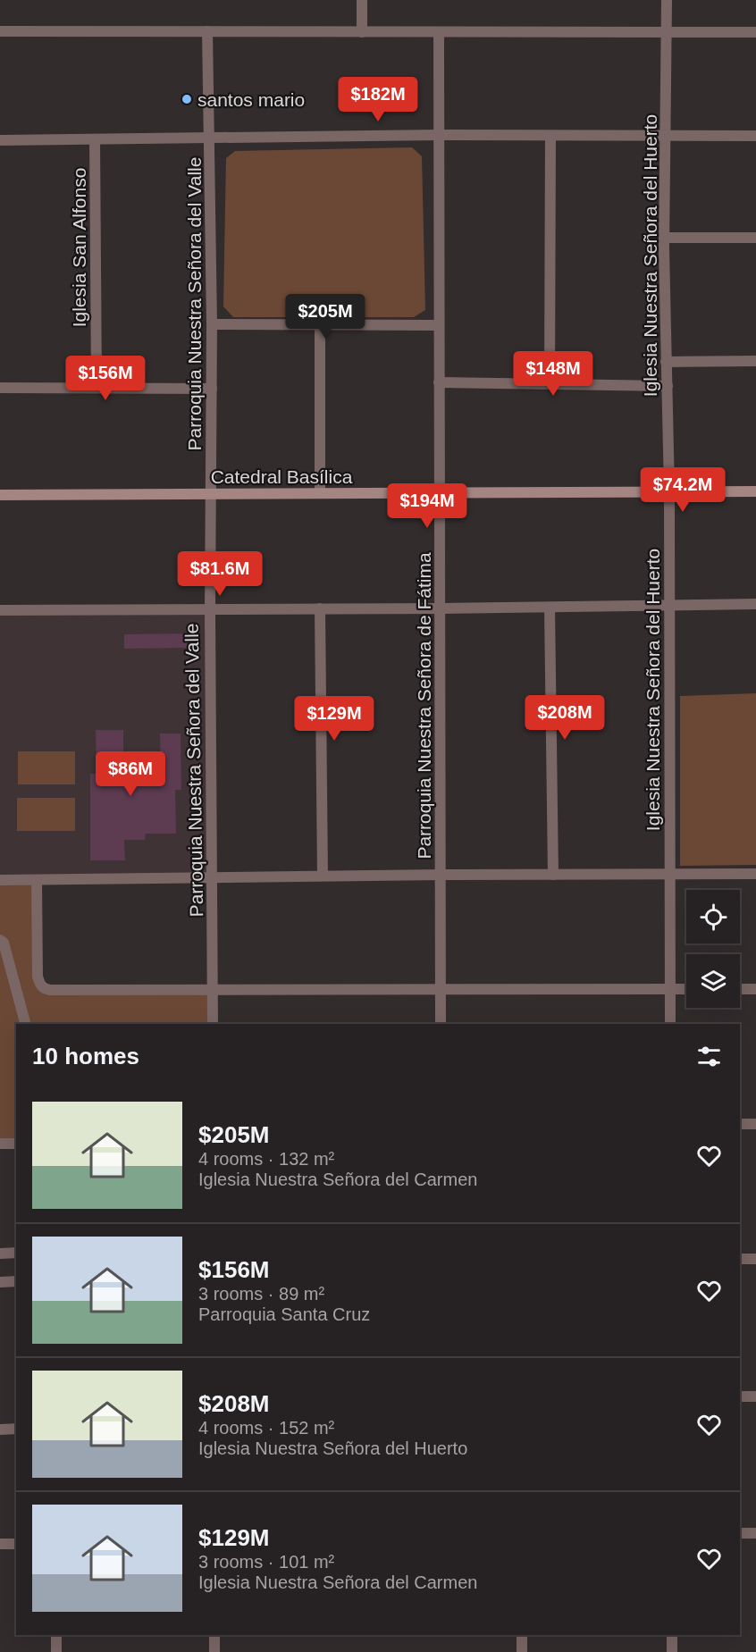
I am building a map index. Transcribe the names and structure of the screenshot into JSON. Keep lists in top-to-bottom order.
{
  "streets": {
    "main road": ["Catedral Basílica"],
    "street": [
      "Iglesia San Alfonso",
      "Iglesia Nuestra Señora del Huerto",
      "Parroquia Nuestra Señora del Valle",
      "Parroquia Nuestra Señora de Fátima"
    ]
  },
  "crossings": [
    ["Iglesia Nuestra Señora del Huerto", "Catedral Basílica"],
    ["Parroquia Nuestra Señora del Valle", "Catedral Basílica"],
    ["Catedral Basílica", "Parroquia Nuestra Señora de Fátima"]
  ],
  "places": ["santos mario"],
  "page": {
    "price": [
      "$182M",
      "$205M",
      "$148M",
      "$156M",
      "$74.2M",
      "$194M",
      "$81.6M",
      "$208M",
      "$129M",
      "$86M"
    ],
    "heading": "10 homes",
    "list": [
      {
        "name": "$205M",
        "note": "4 rooms · 132 m² · Iglesia Nuestra Señora del Carmen"
      },
      {
        "name": "$156M",
        "note": "3 rooms · 89 m² · Parroquia Santa Cruz"
      },
      {
        "name": "$208M",
        "note": "4 rooms · 152 m² · Iglesia Nuestra Señora del Huerto"
      },
      {
        "name": "$129M",
        "note": "3 rooms · 101 m² · Iglesia Nuestra Señora del Carmen"
      }
    ]
  }
}
